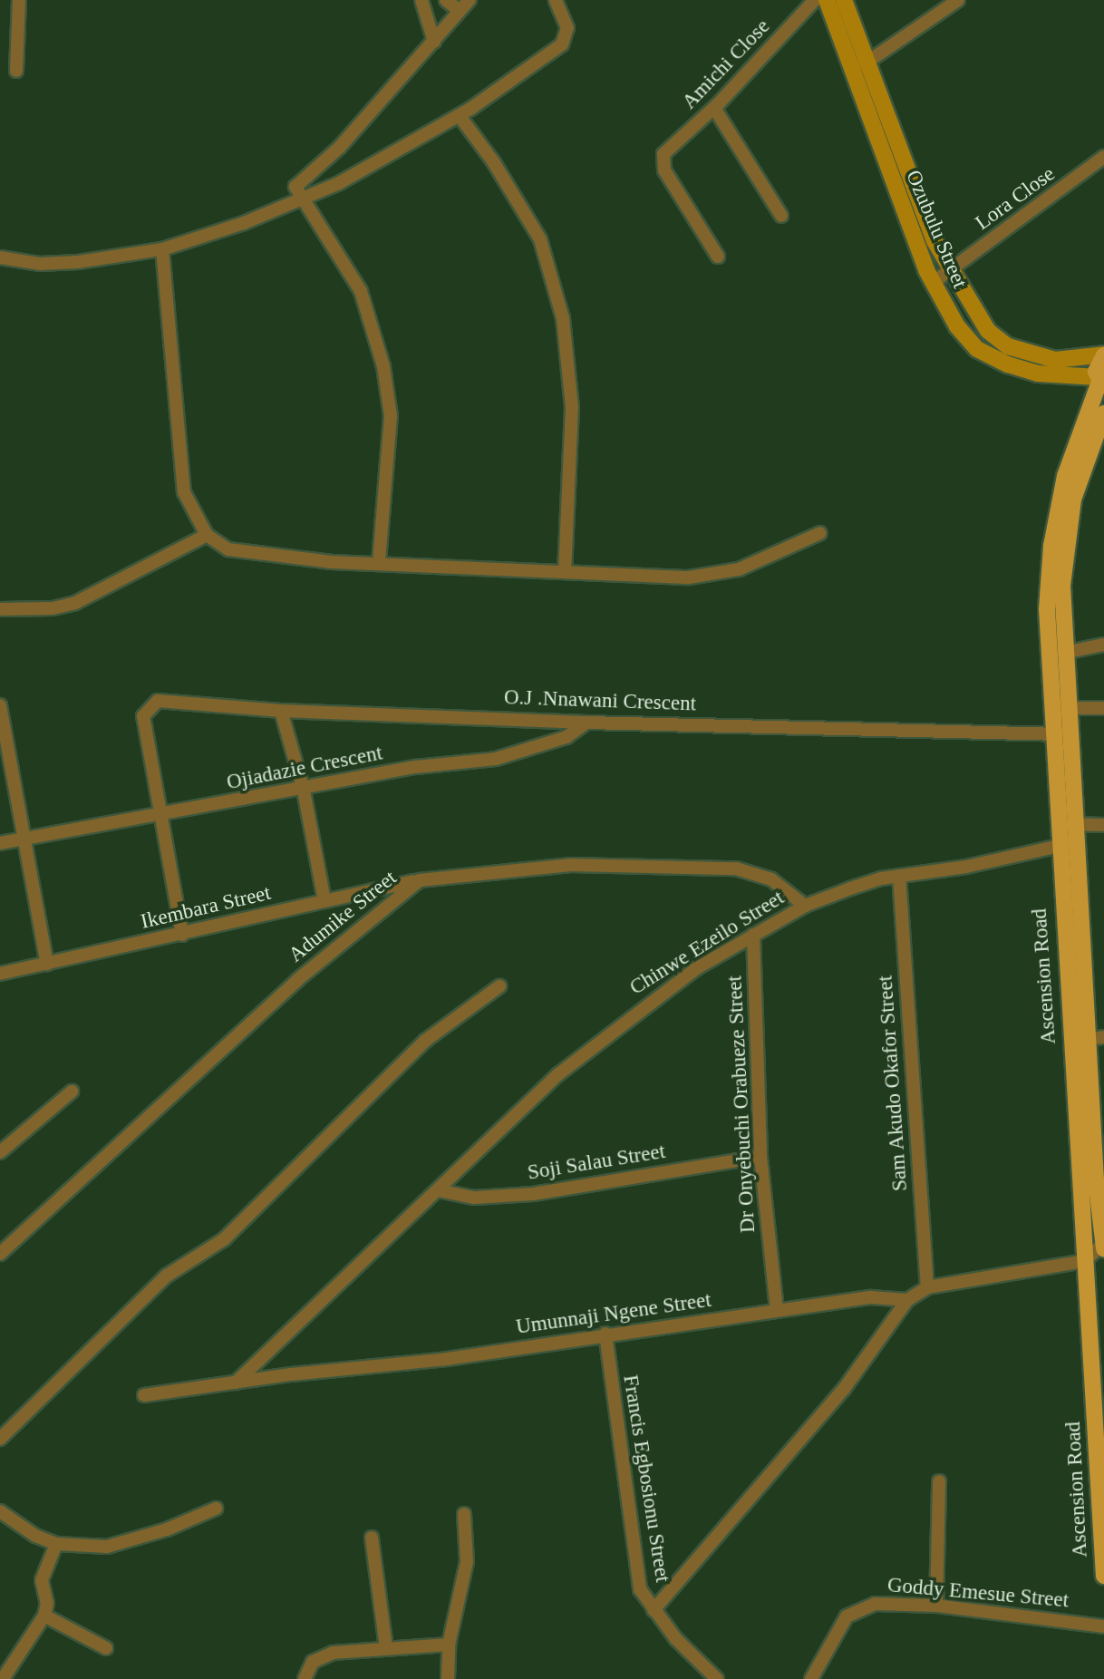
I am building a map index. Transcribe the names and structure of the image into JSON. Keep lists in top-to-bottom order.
{
  "streets": {
    "main road": ["Ozubulu Street", "Ascension Road"],
    "street": [
      "Amichi Close",
      "Lora Close",
      "O.J .Nnawani Crescent",
      "Ojiadazie Crescent",
      "Ikembara Street",
      "Adumike Street",
      "Chinwe Ezeilo Street",
      "Sam Akudo Okafor Street",
      "Dr Onyebuchi Orabueze Street",
      "Soji Salau Street",
      "Umunnaji Ngene Street",
      "Francis Egbosionu Street",
      "Goddy Emesue Street"
    ]
  },
  "crossings": [
    ["Lora Close", "Ozubulu Street"],
    ["Ozubulu Street", "Ascension Road"],
    ["O.J .Nnawani Crescent", "Ojiadazie Crescent"],
    ["O.J .Nnawani Crescent", "Ascension Road"],
    ["Ikembara Street", "Adumike Street"],
    ["Adumike Street", "Chinwe Ezeilo Street"],
    ["Chinwe Ezeilo Street", "Ascension Road"],
    ["Chinwe Ezeilo Street", "Sam Akudo Okafor Street"],
    ["Chinwe Ezeilo Street", "Dr Onyebuchi Orabueze Street"],
    ["Chinwe Ezeilo Street", "Soji Salau Street"],
    ["Chinwe Ezeilo Street", "Umunnaji Ngene Street"],
    ["Dr Onyebuchi Orabueze Street", "Soji Salau Street"],
    ["Dr Onyebuchi Orabueze Street", "Umunnaji Ngene Street"],
    ["Umunnaji Ngene Street", "Francis Egbosionu Street"]
  ]
}
